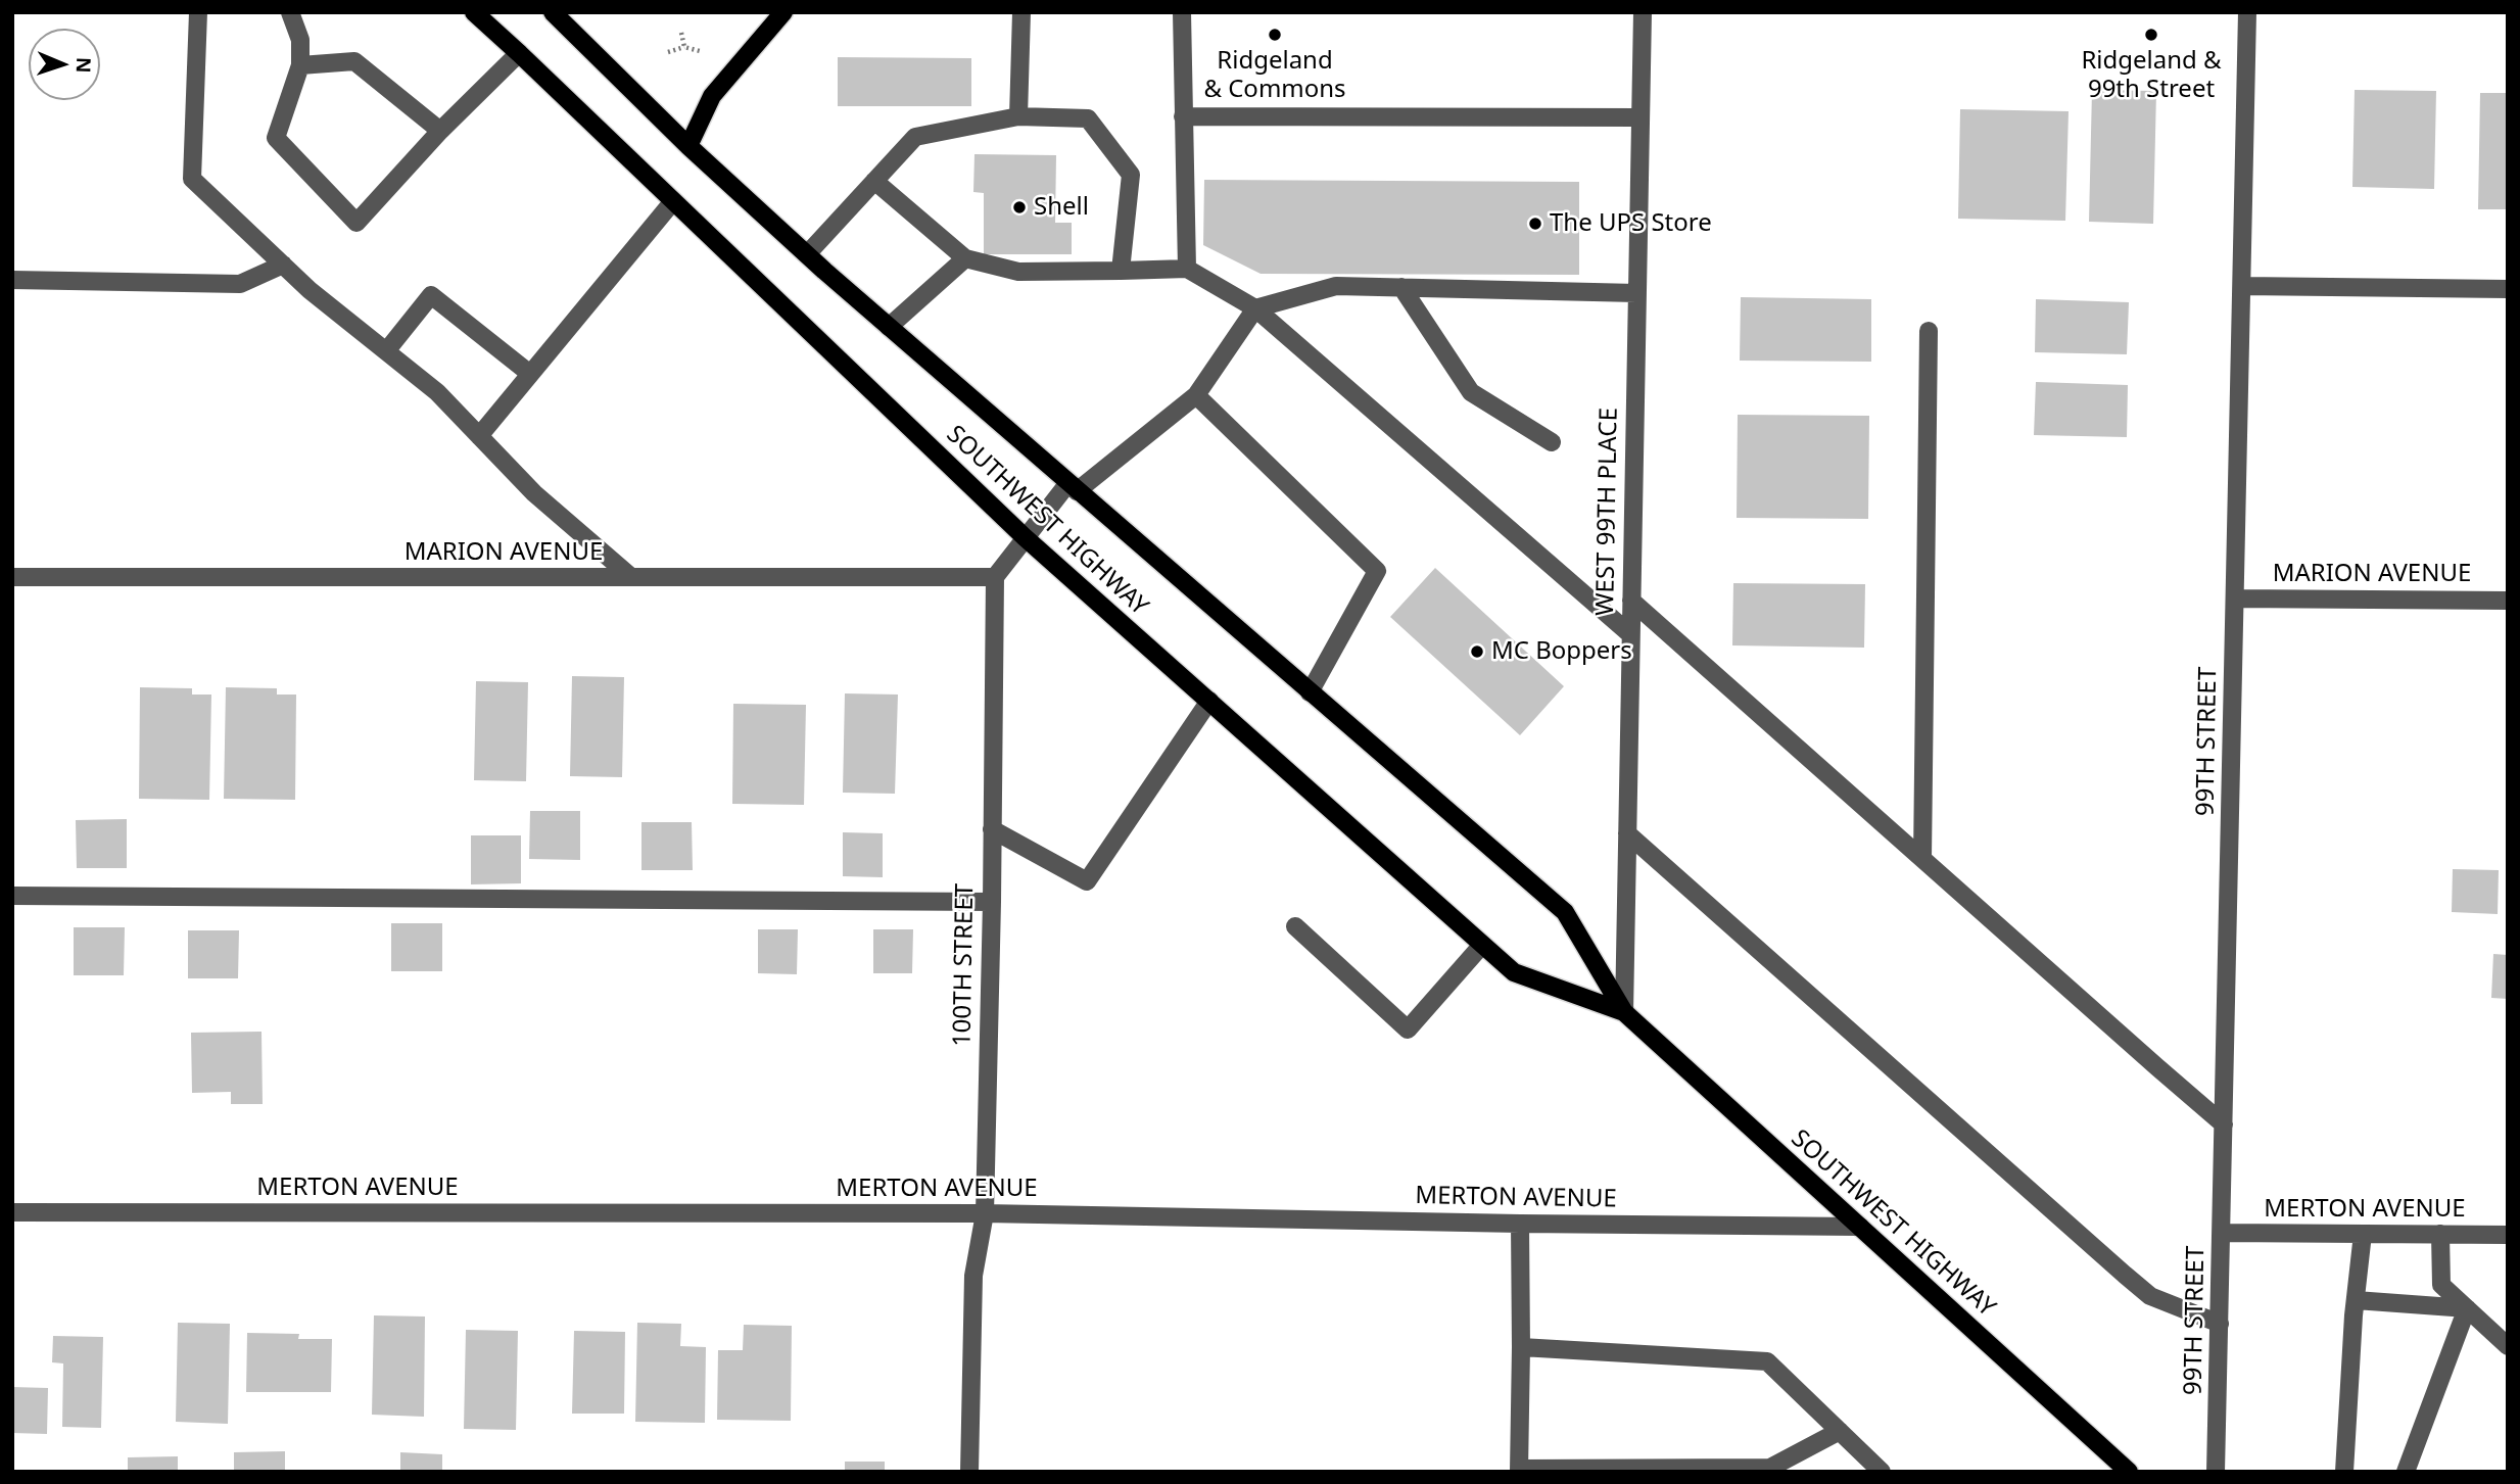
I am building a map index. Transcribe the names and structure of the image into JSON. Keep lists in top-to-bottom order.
{
  "streets": {
    "main road": ["SOUTHWEST HIGHWAY"],
    "street": [
      "WEST 99TH PLACE",
      "MARION AVENUE",
      "99TH STREET",
      "100TH STREET",
      "MERTON AVENUE"
    ]
  },
  "crossings": [
    ["WEST 99TH PLACE", "SOUTHWEST HIGHWAY"],
    ["SOUTHWEST HIGHWAY", "MERTON AVENUE"],
    ["MARION AVENUE", "99TH STREET"],
    ["MARION AVENUE", "100TH STREET"],
    ["99TH STREET", "MERTON AVENUE"],
    ["100TH STREET", "MERTON AVENUE"]
  ],
  "places": [
    "Ridgeland & Commons",
    "Ridgeland & 99th Street",
    "Shell",
    "The UPS Store",
    "MC Boppers"
  ],
  "north": "right"
}
